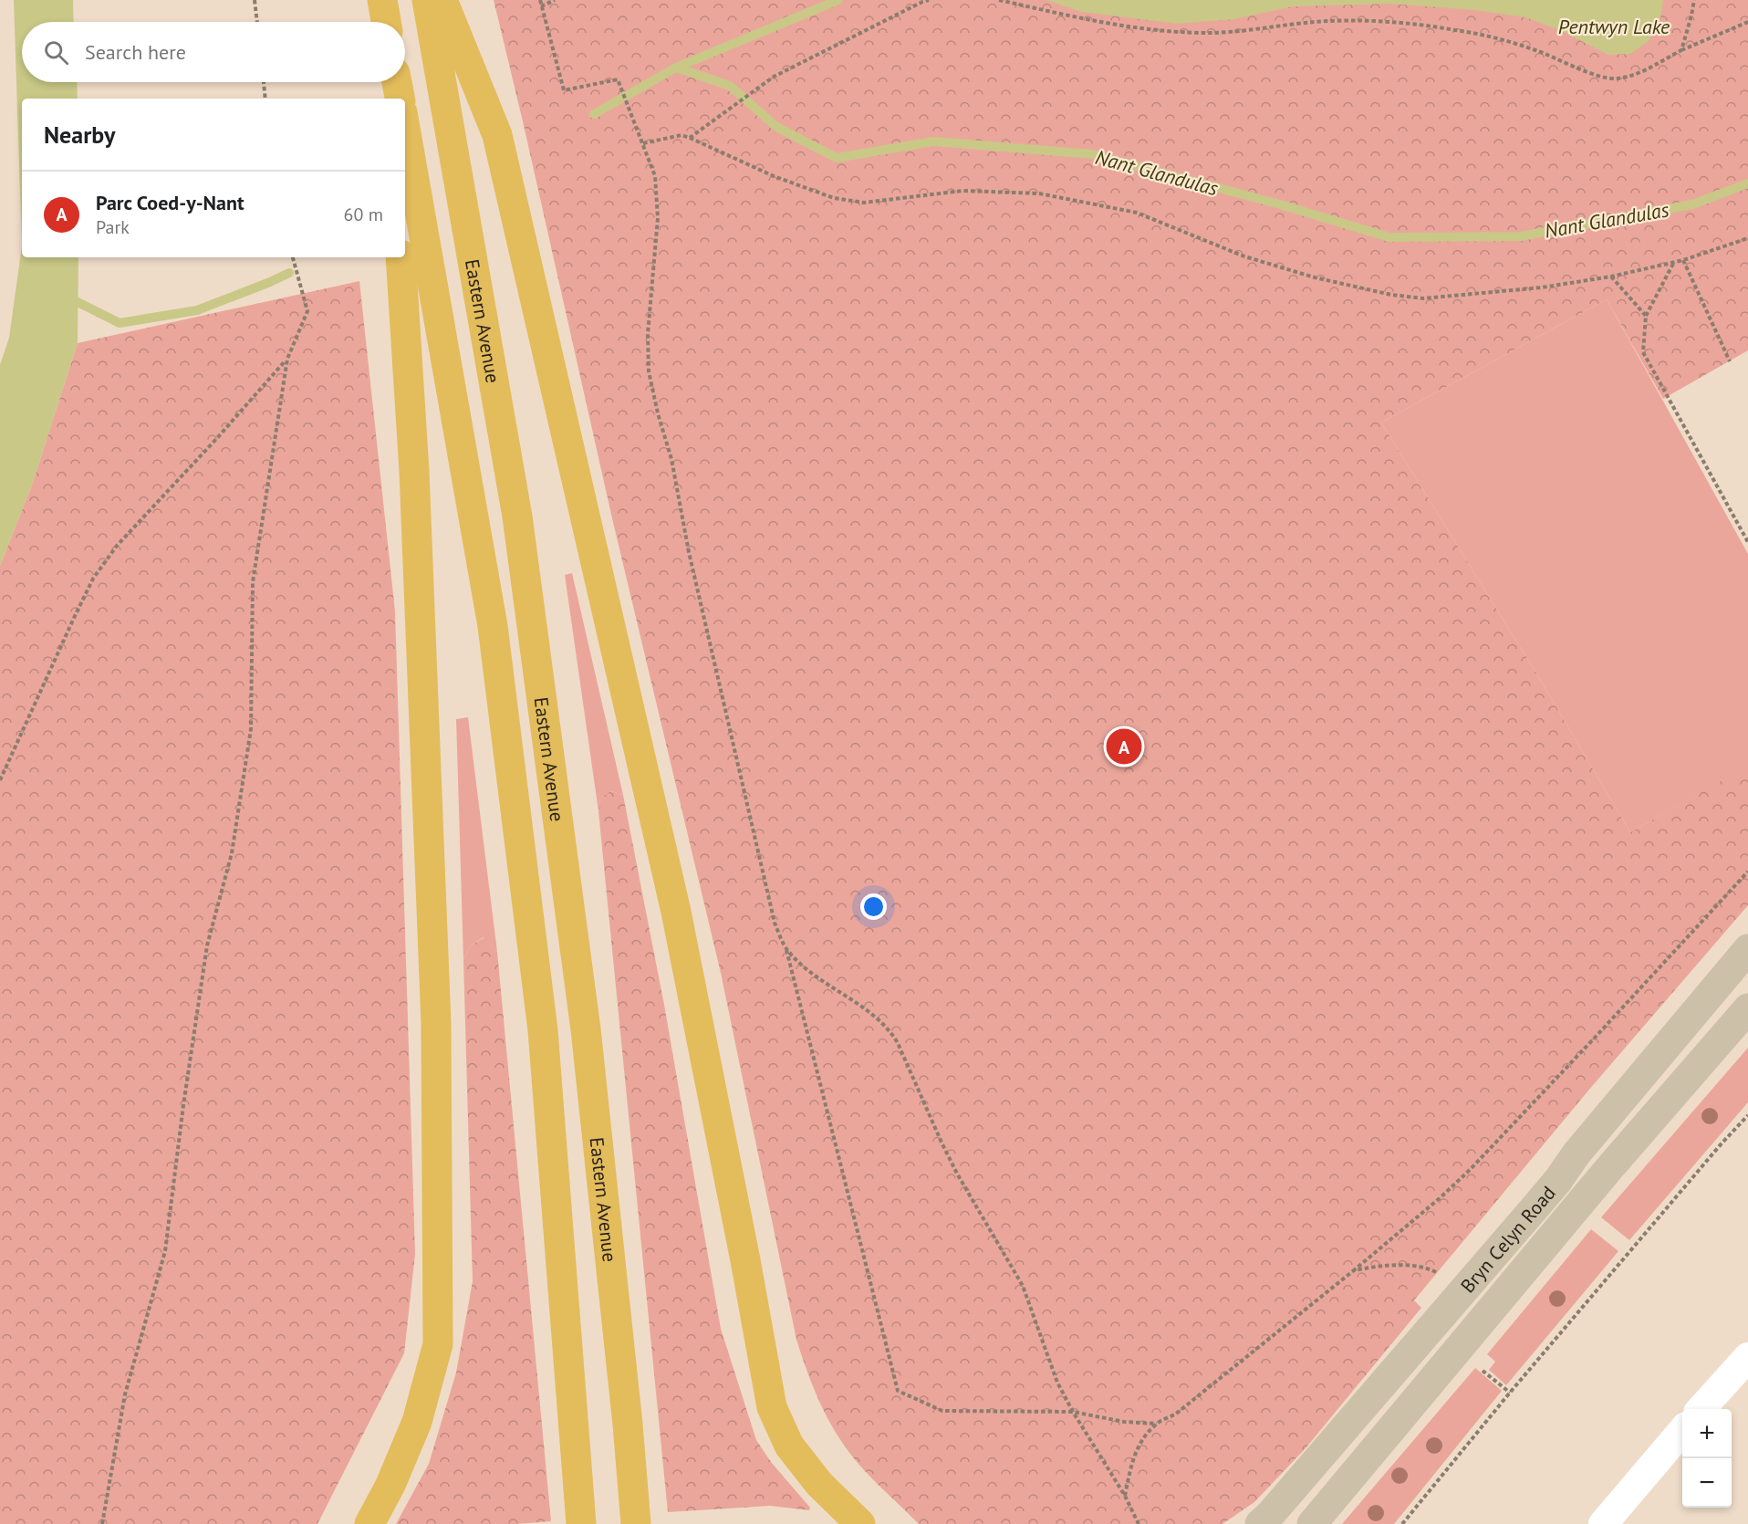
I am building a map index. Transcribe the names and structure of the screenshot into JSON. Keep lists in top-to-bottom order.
{
  "streets": {
    "highway": ["Eastern Avenue"],
    "street": ["Bryn Celyn Road"]
  },
  "water": ["Pentwyn Lake", "Nant Glandulas"],
  "page": {
    "search": "Search here",
    "heading": "Nearby",
    "list": [
      {
        "mark": "A",
        "name": "Parc Coed-y-Nant",
        "note": "Park",
        "value": "60 m"
      }
    ],
    "pins": "A",
    "map_buttons": ["+", "−"]
  }
}
